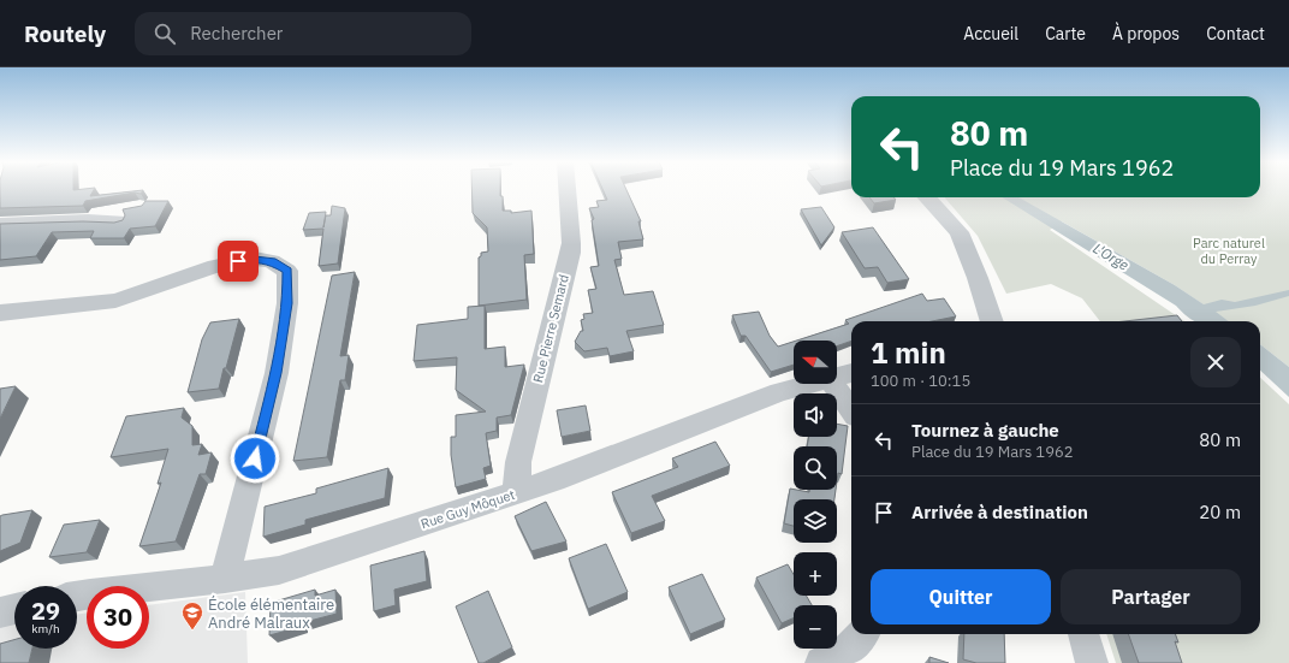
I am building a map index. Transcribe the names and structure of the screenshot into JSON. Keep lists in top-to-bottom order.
{
  "streets": {
    "street": ["Rue Pierre Semard", "Rue Guy Môquet"]
  },
  "crossings": [
    ["Rue Pierre Semard", "Rue Guy Môquet"]
  ],
  "water": ["L'Orge"],
  "parks": ["Parc naturel du Perray"],
  "places": {
    "school or university": ["École élémentaire André Malraux"]
  },
  "north": "left",
  "page": {
    "header": "Routely",
    "search": "Rechercher",
    "nav": [
      "Accueil",
      "Carte",
      "À propos",
      "Contact"
    ],
    "turn": ["80 m", "Place du 19 Mars 1962"],
    "heading": ["1 min", "100 m · 10:15"],
    "map_buttons": ["+", "−"],
    "list": [
      {
        "name": "Tournez à gauche",
        "note": "Place du 19 Mars 1962",
        "value": "80 m"
      },
      {
        "name": "Arrivée à destination",
        "value": "20 m"
      }
    ],
    "buttons": ["Quitter", "Partager"],
    "speed": "29 km/h",
    "limit": "30"
  }
}
